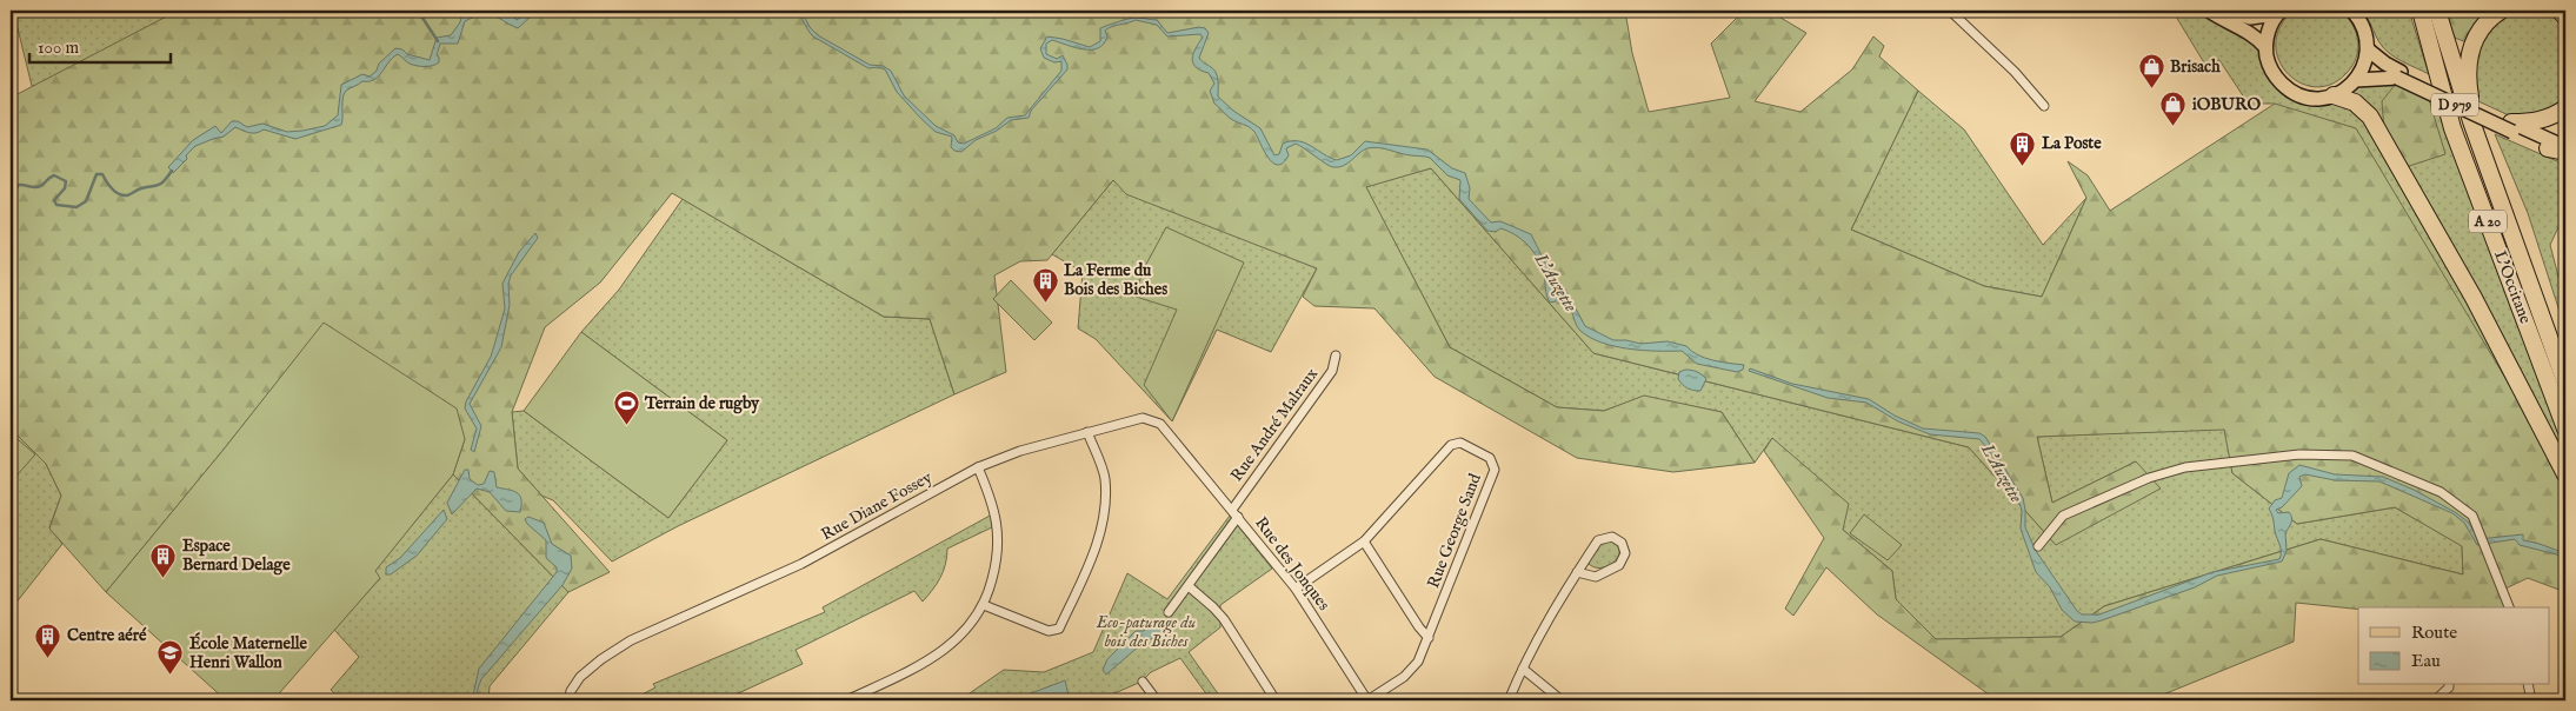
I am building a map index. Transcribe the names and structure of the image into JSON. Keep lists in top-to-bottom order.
{
  "streets": {
    "highway": ["A 20", "L'Occitane"],
    "main road": ["D 979"],
    "street": [
      "Rue André Malraux",
      "Rue Diane Fossey",
      "Rue George Sand",
      "Rue des Jonques"
    ]
  },
  "crossings": [
    ["Rue André Malraux", "Rue des Jonques"],
    ["Rue Diane Fossey", "Rue des Jonques"],
    ["Rue George Sand", "Rue des Jonques"]
  ],
  "water": ["L'Auzette"],
  "parks": ["Eco-paturage du bois des Biches"],
  "places": {
    "shop": ["Brisach", "iOBURO"],
    "building": [
      "La Poste",
      "La Ferme du Bois des Biches",
      "Espace Bernard Delage",
      "Centre aéré"
    ],
    "sports": ["Terrain de rugby"],
    "school or university": ["École Maternelle Henri Wallon"]
  },
  "legend": ["Route", "Eau"],
  "scale_bar": "100 m"
}
